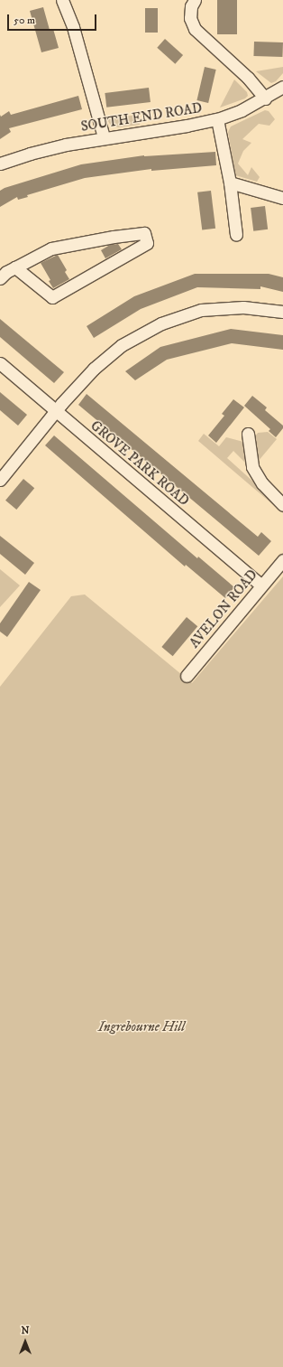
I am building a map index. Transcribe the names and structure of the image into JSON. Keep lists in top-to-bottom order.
{
  "streets": {
    "street": ["SOUTH END ROAD", "GROVE PARK ROAD", "AVELON ROAD"]
  },
  "crossings": [
    ["GROVE PARK ROAD", "AVELON ROAD"]
  ],
  "parks": ["Ingrebourne Hill"],
  "scale_bar": "50 m",
  "north": "top"
}
